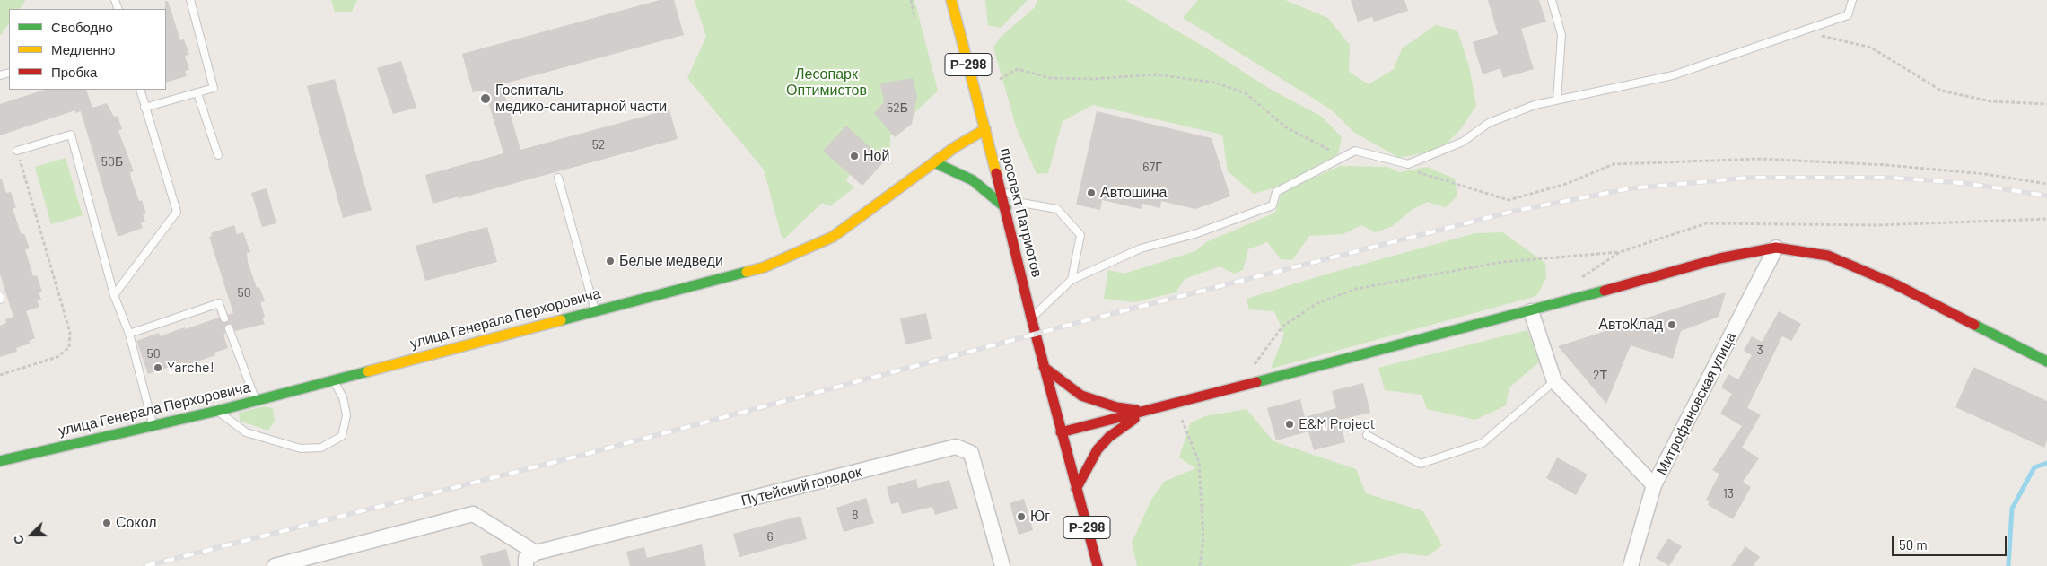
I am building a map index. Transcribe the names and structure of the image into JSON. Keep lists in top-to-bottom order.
{
  "streets": {
    "main road": ["Р-298", "проспект Патриотов", "улица Генерала Перхоровича"],
    "street": ["Митрофановская улица", "Путейский городок"]
  },
  "crossings": [
    ["Р-298", "проспект Патриотов"],
    ["проспект Патриотов", "улица Генерала Перхоровича"]
  ],
  "parks": ["Лесопарк Оптимистов"],
  "places": [
    "Госпиталь медико-санитарной части",
    "Ной",
    "Автошина",
    "Белые медведи",
    "АвтоКлад",
    "Yarche!",
    "E&M Project",
    "Юг",
    "Сокол"
  ],
  "house_numbers": [
    "52Б",
    "52",
    "50Б",
    "67Г",
    "50",
    "3",
    "50",
    "2Т",
    "13",
    "8",
    "6"
  ],
  "legend": ["Свободно", "Медленно", "Пробка"],
  "scale_bar": "50 m",
  "north": "left"
}
